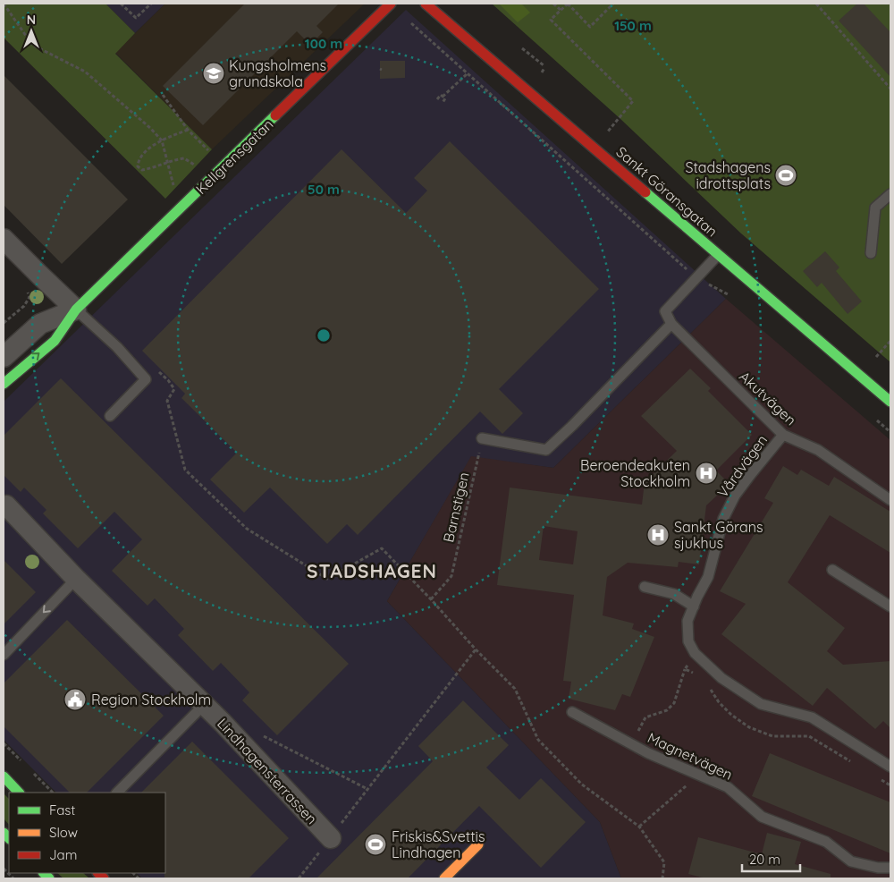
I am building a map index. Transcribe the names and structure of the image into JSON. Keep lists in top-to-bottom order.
{
  "streets": {
    "street": ["Kellgrensgatan", "Sankt Göransgatan", "Lindhagensterrassen"],
    "lane": ["Akutvägen", "Vårdvägen", "Magnetvägen"],
    "path": ["Barnstigen"]
  },
  "crossings": [
    ["Akutvägen", "Vårdvägen"]
  ],
  "districts": ["STADSHAGEN"],
  "places": {
    "school or university": ["Kungsholmens grundskola"],
    "sports": ["Stadshagens idrottsplats", "Friskis&Svettis Lindhagen"],
    "hospital": ["Beroendeakuten Stockholm", "Sankt Görans sjukhus"],
    "public building": ["Region Stockholm"]
  },
  "legend": ["Fast", "Slow", "Jam"],
  "scale_bar": "20 m",
  "north": "top",
  "rings": ["150 m", "100 m", "50 m"]
}
